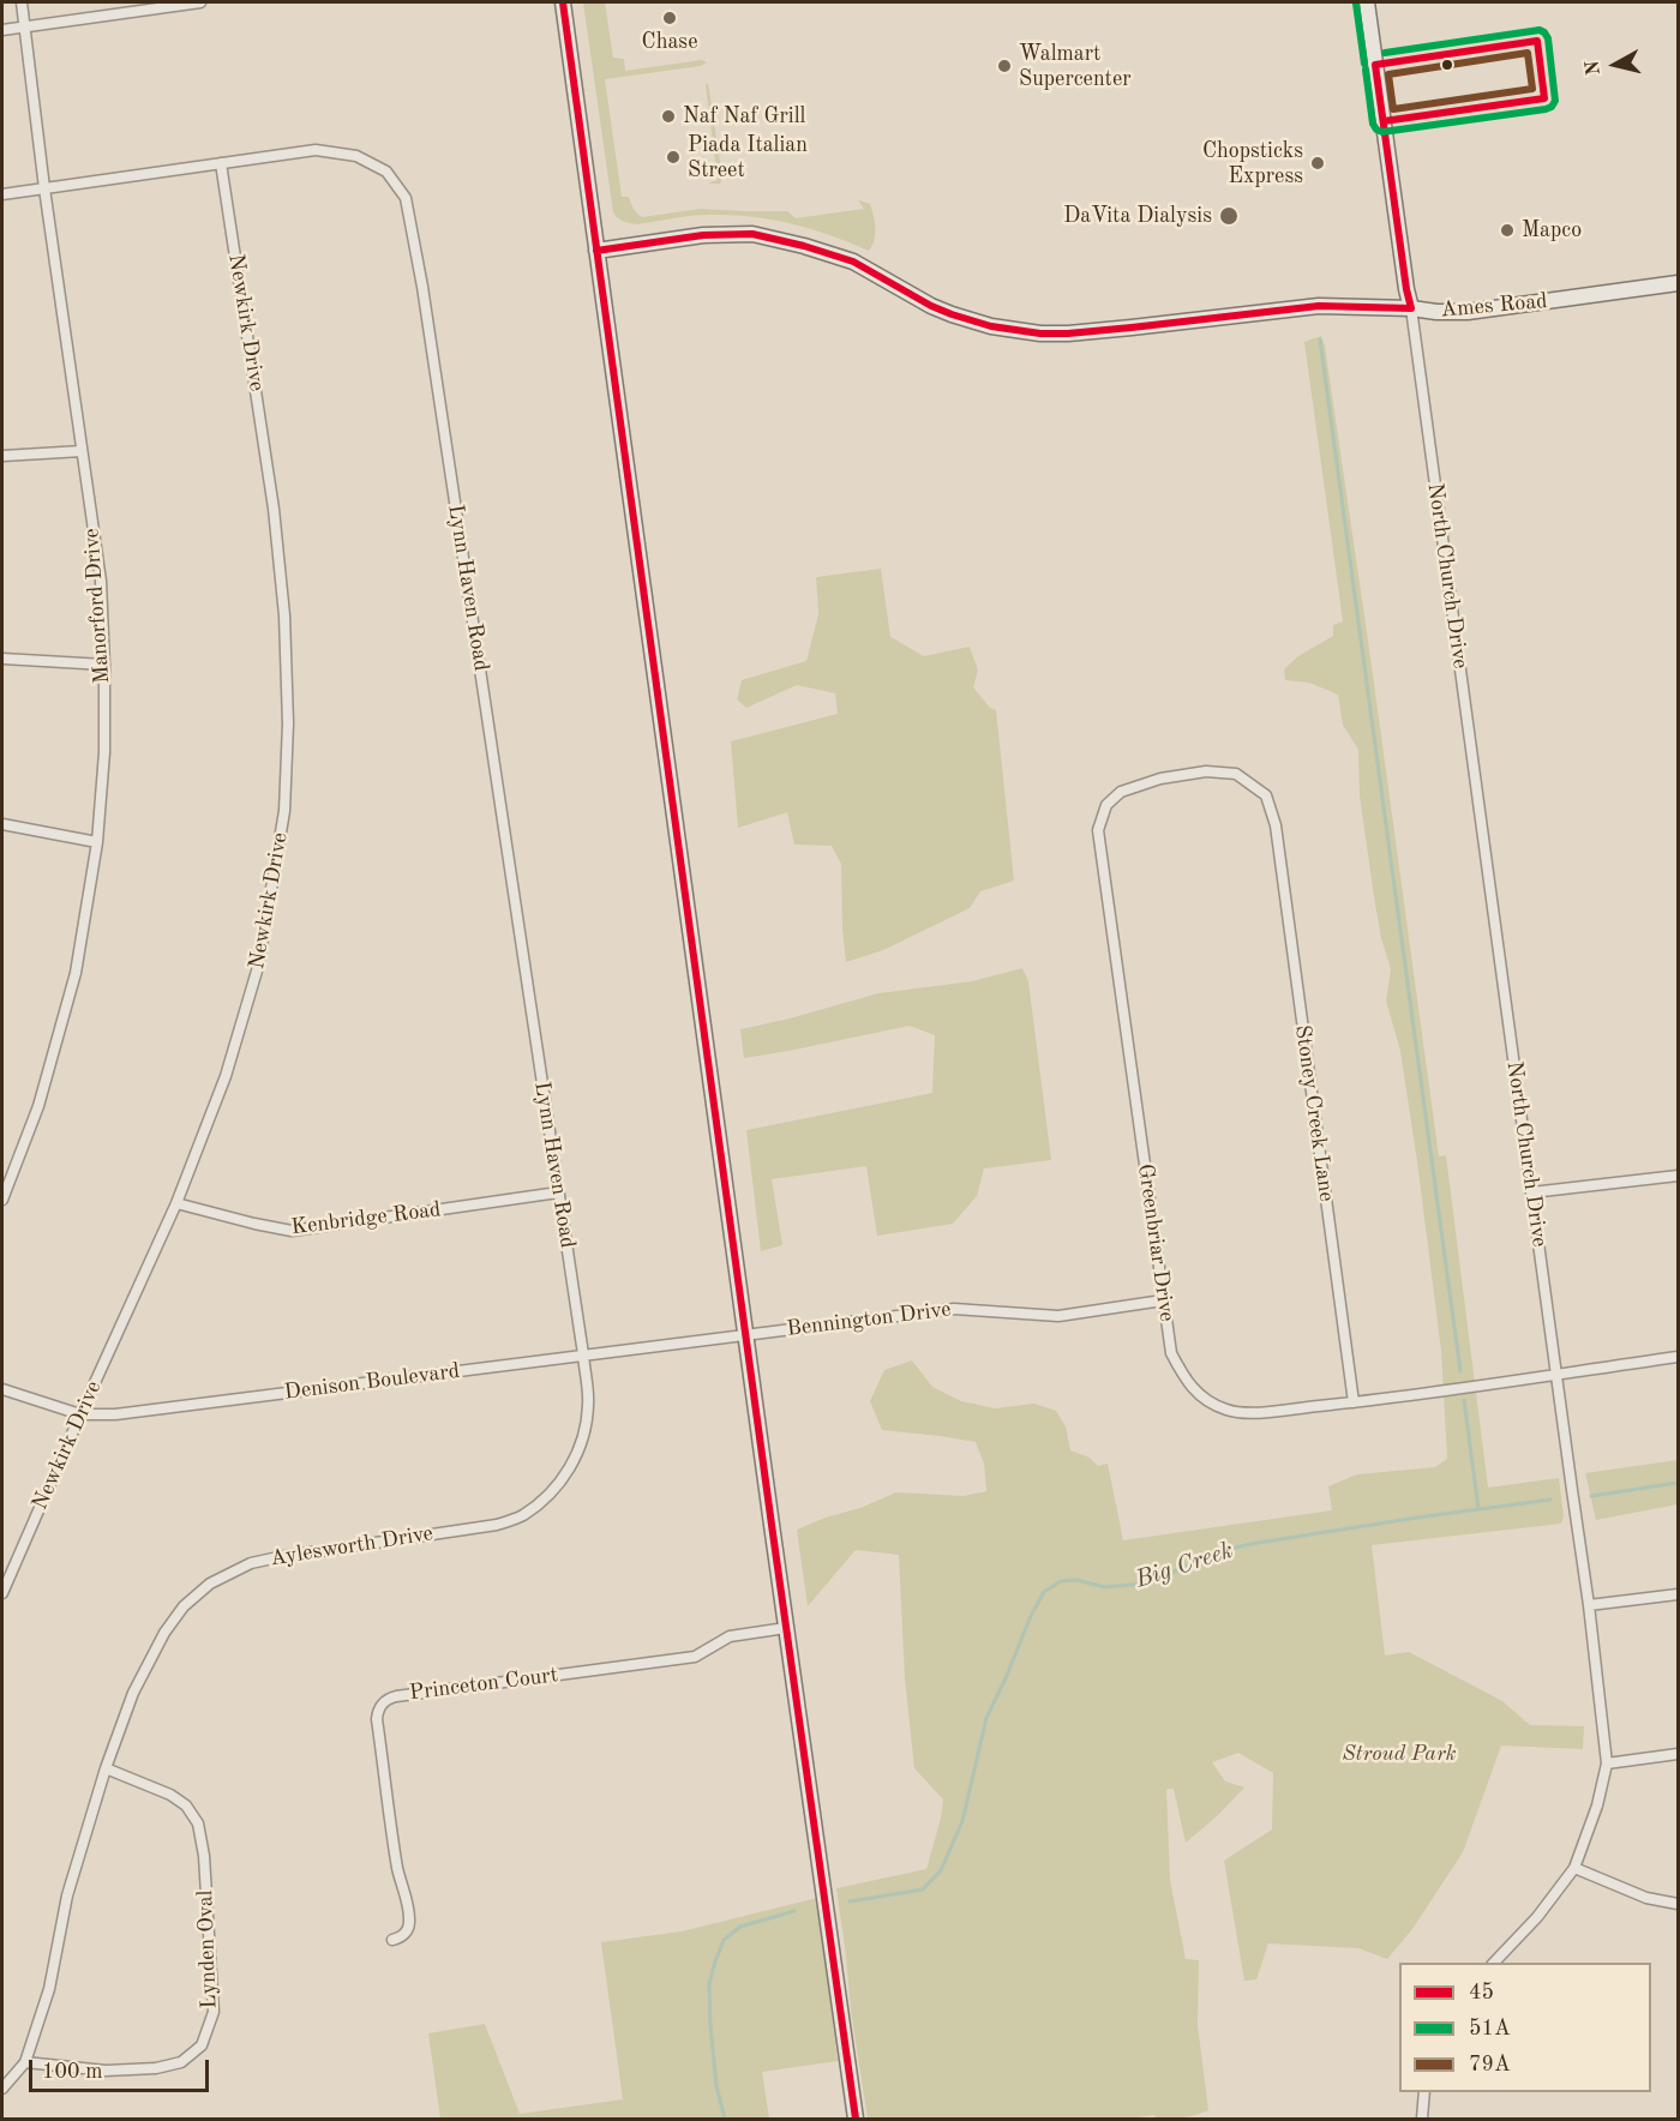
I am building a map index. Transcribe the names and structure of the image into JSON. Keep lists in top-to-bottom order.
{
  "streets": {
    "main road": ["Ames Road"],
    "street": [
      "Newkirk Drive",
      "North Church Drive",
      "Lynn Haven Road",
      "Manorford Drive",
      "Stoney Creek Lane",
      "Kenbridge Road",
      "Greenbriar Drive",
      "Bennington Drive",
      "Denison Boulevard",
      "Aylesworth Drive",
      "Princeton Court",
      "Lynden Oval"
    ]
  },
  "crossings": [
    ["Ames Road", "North Church Drive"],
    ["Newkirk Drive", "Lynn Haven Road"],
    ["Newkirk Drive", "Kenbridge Road"],
    ["Newkirk Drive", "Denison Boulevard"],
    ["North Church Drive", "Greenbriar Drive"],
    ["Lynn Haven Road", "Manorford Drive"],
    ["Lynn Haven Road", "Kenbridge Road"],
    ["Lynn Haven Road", "Denison Boulevard"],
    ["Lynn Haven Road", "Aylesworth Drive"],
    ["Stoney Creek Lane", "Greenbriar Drive"],
    ["Greenbriar Drive", "Bennington Drive"],
    ["Bennington Drive", "Denison Boulevard"],
    ["Denison Boulevard", "Aylesworth Drive"],
    ["Aylesworth Drive", "Lynden Oval"]
  ],
  "water": ["Big Creek"],
  "parks": ["Stroud Park"],
  "places": [
    "Chase",
    "Walmart Supercenter",
    "Naf Naf Grill",
    "Piada Italian Street",
    "Chopsticks Express",
    "DaVita Dialysis",
    "Mapco"
  ],
  "lines": ["transit line 45", "transit line 51A", "transit line 79A"],
  "legend": ["45", "51A", "79A"],
  "scale_bar": "100 m",
  "north": "left"
}
